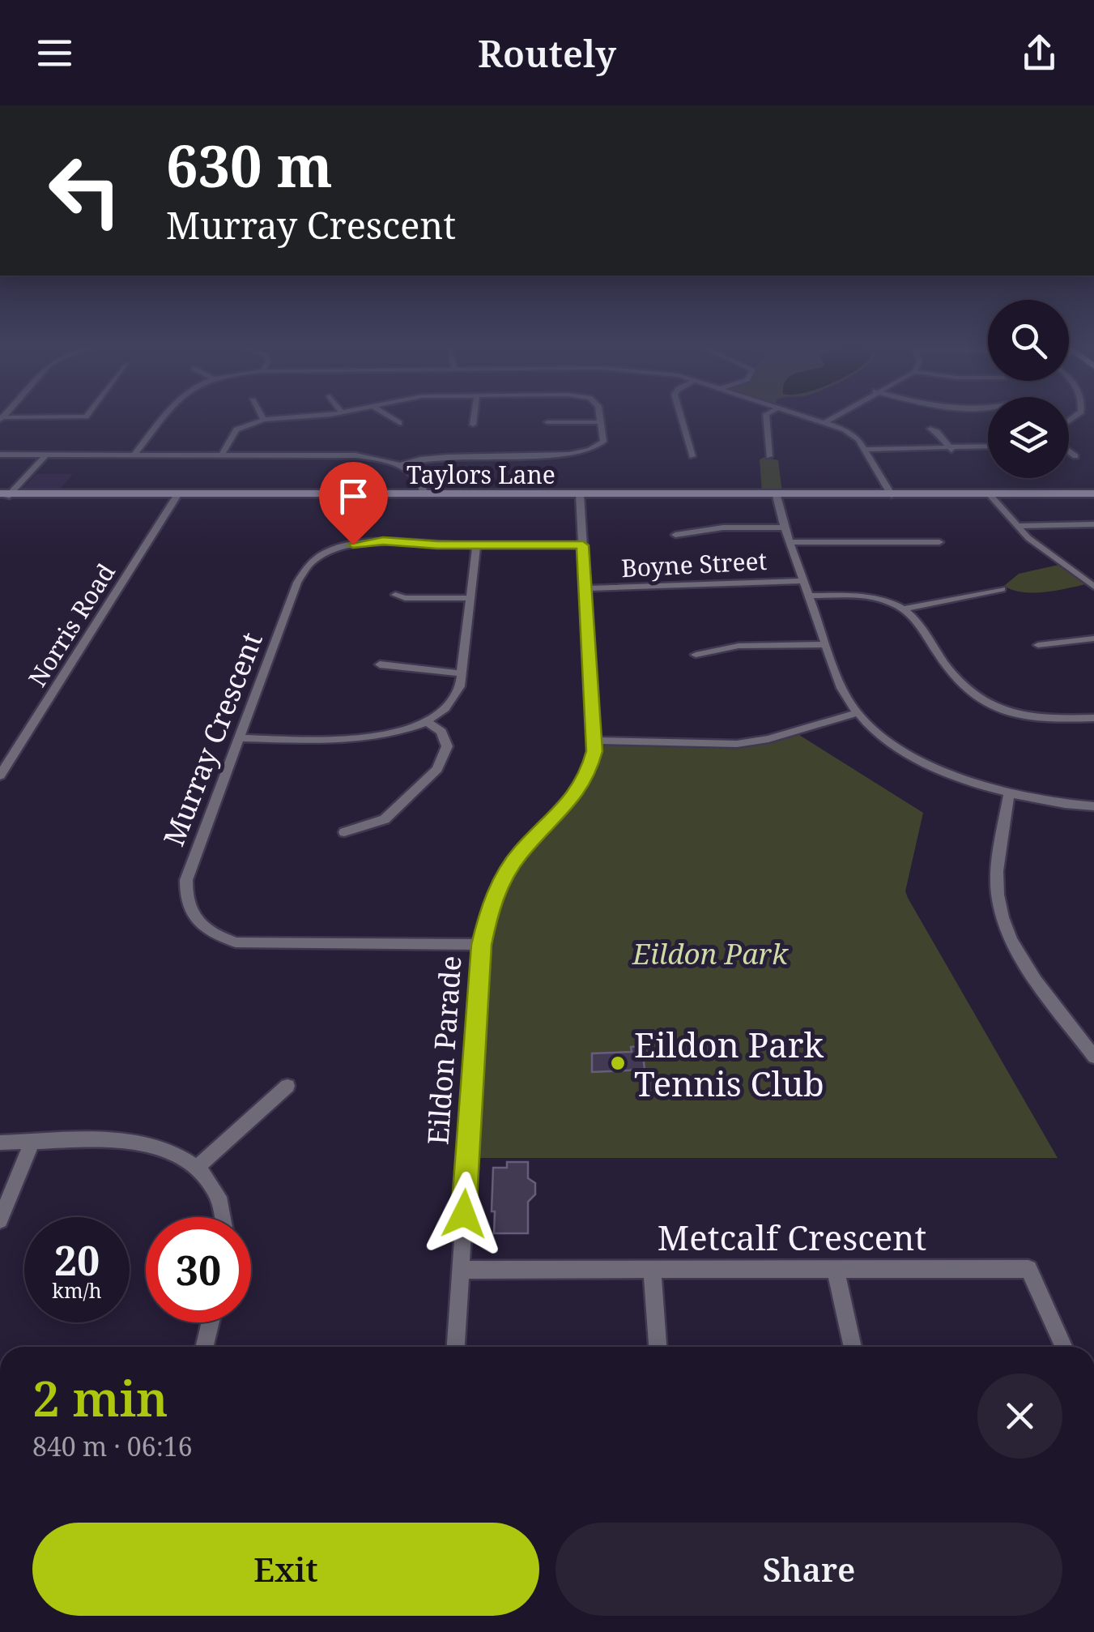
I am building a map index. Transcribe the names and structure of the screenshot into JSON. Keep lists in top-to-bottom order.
{
  "streets": {
    "main road": ["Taylors Lane"],
    "street": [
      "Boyne Street",
      "Norris Road",
      "Murray Crescent",
      "Eildon Parade",
      "Metcalf Crescent"
    ]
  },
  "crossings": [
    ["Taylors Lane", "Norris Road"],
    ["Taylors Lane", "Eildon Parade"],
    ["Boyne Street", "Eildon Parade"],
    ["Murray Crescent", "Eildon Parade"],
    ["Eildon Parade", "Metcalf Crescent"]
  ],
  "parks": ["Eildon Park"],
  "places": ["Eildon Park Tennis Club"],
  "page": {
    "header": "Routely",
    "turn": ["630 m", "Murray Crescent"],
    "speed": "20 km/h",
    "limit": "30",
    "heading": ["2 min", "840 m · 06:16"],
    "buttons": ["Exit", "Share"]
  }
}
